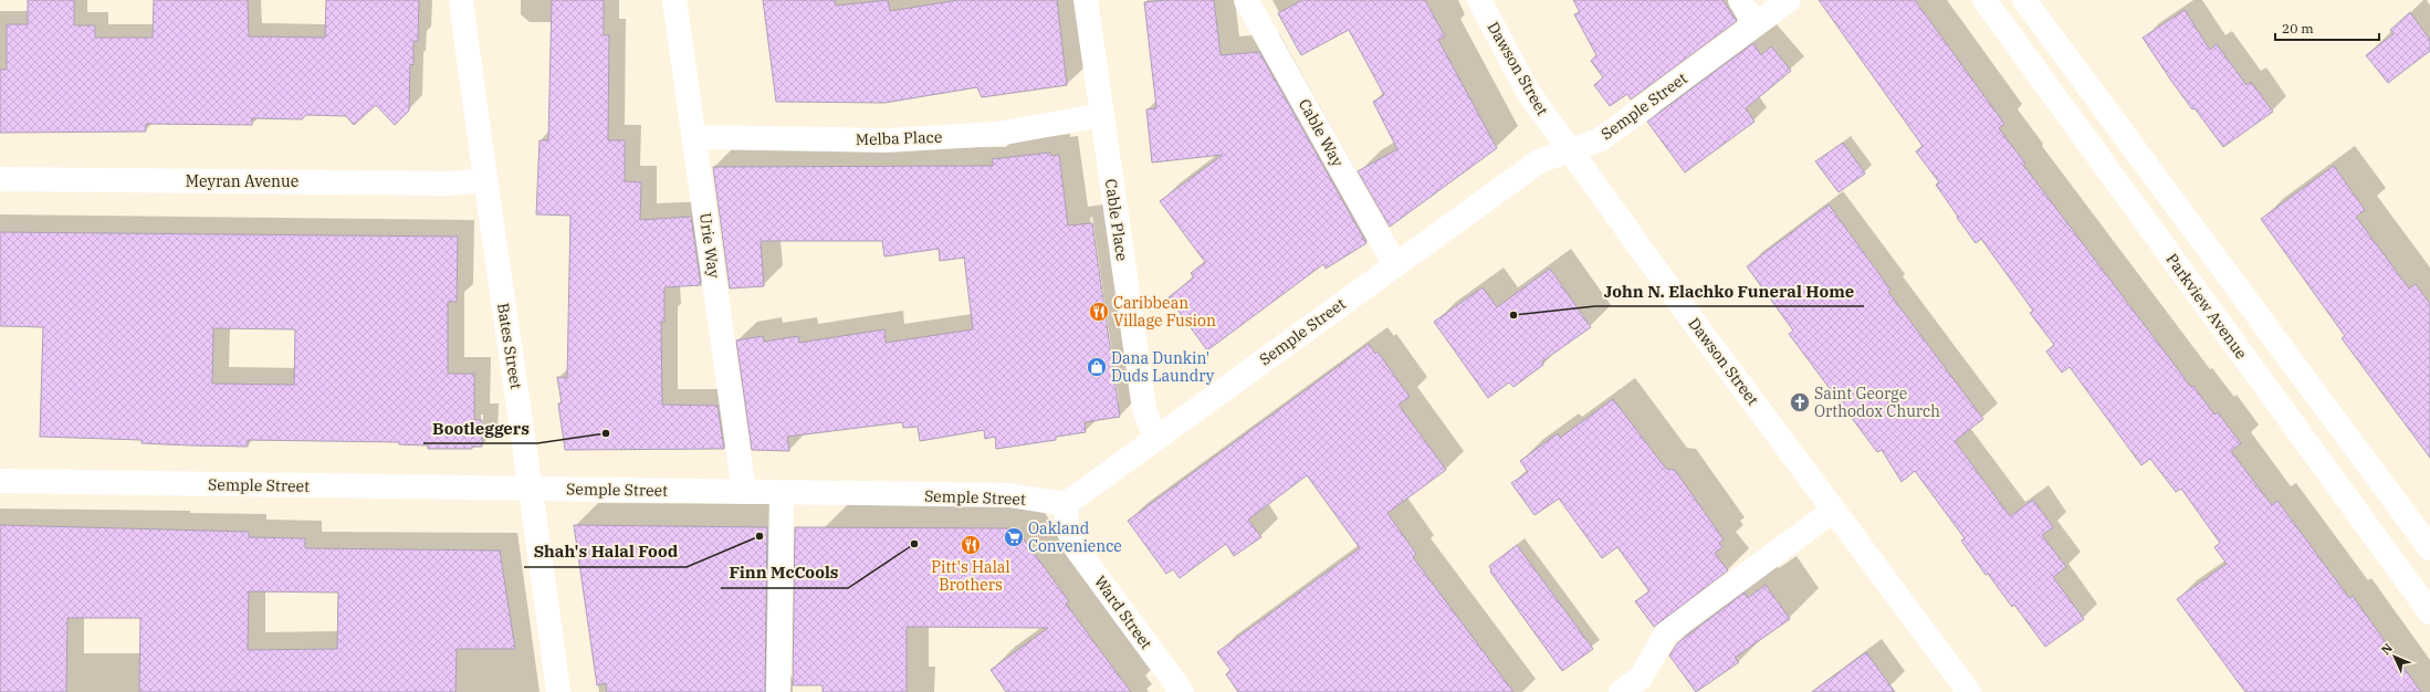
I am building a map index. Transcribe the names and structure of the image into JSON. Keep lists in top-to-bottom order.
{
  "streets": {
    "street": [
      "Dawson Street",
      "Semple Street",
      "Cable Way",
      "Melba Place",
      "Meyran Avenue",
      "Cable Place",
      "Urie Way",
      "Parkview Avenue",
      "Bates Street",
      "Ward Street"
    ]
  },
  "crossings": [
    ["Dawson Street", "Semple Street"],
    ["Semple Street", "Cable Way"],
    ["Semple Street", "Cable Place"],
    ["Semple Street", "Urie Way"],
    ["Semple Street", "Bates Street"],
    ["Semple Street", "Ward Street"],
    ["Melba Place", "Cable Place"],
    ["Melba Place", "Urie Way"],
    ["Meyran Avenue", "Bates Street"]
  ],
  "places": {
    "restaurant": ["Caribbean Village Fusion", "Pitt's Halal Brothers"],
    "other": [
      "John N. Elachko Funeral Home",
      "Bootleggers",
      "Shah's Halal Food",
      "Finn McCools"
    ],
    "shop": ["Dana Dunkin' Duds Laundry"],
    "church": ["Saint George Orthodox Church"],
    "supermarket": ["Oakland Convenience"]
  },
  "scale_bar": "20 m",
  "north": "top left"
}
